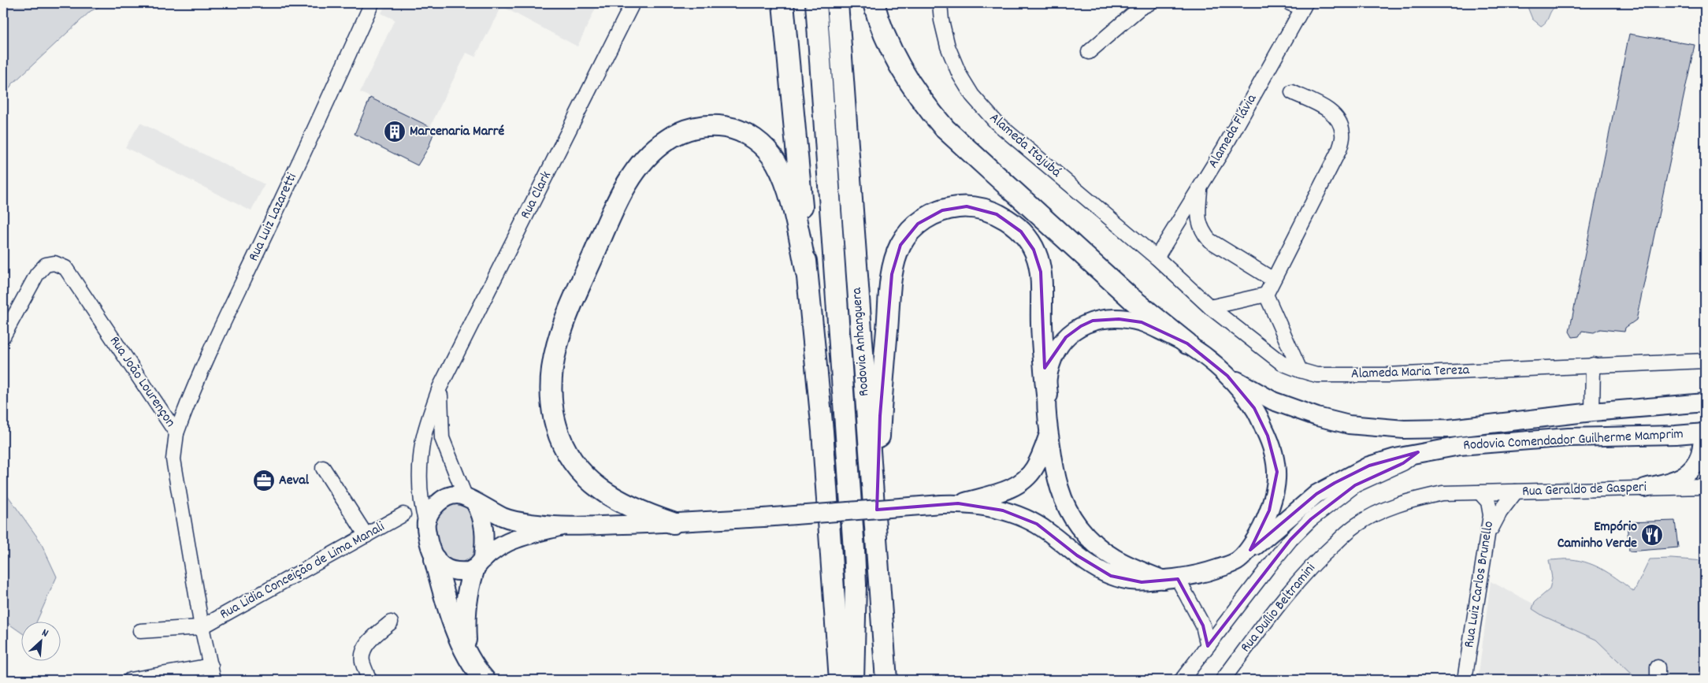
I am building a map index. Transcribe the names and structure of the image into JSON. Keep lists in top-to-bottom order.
{
  "streets": {
    "highway": ["Rodovia Anhanguera"],
    "main road": ["Rodovia Comendador Guilherme Mamprim"],
    "street": [
      "Alameda Flávia",
      "Alameda Itajubá",
      "Rua Clark",
      "Rua Luiz Lazaretti",
      "Alameda Maria Tereza",
      "Rua João Lourençon",
      "Rua Geraldo de Gasperi",
      "Rua Lidia Conceição de Lima Manali",
      "Rua Luiz Carlos Brunello",
      "Rua Duílio Beltramini"
    ]
  },
  "crossings": [
    ["Alameda Flávia", "Alameda Itajubá"],
    ["Alameda Flávia", "Alameda Maria Tereza"],
    ["Alameda Itajubá", "Alameda Maria Tereza"],
    ["Rua Luiz Lazaretti", "Rua João Lourençon"],
    ["Rua João Lourençon", "Rua Lidia Conceição de Lima Manali"],
    ["Rua Geraldo de Gasperi", "Rua Luiz Carlos Brunello"],
    ["Rua Geraldo de Gasperi", "Rua Duílio Beltramini"],
    ["Rua Luiz Carlos Brunello", "Rua Duílio Beltramini"]
  ],
  "places": {
    "building": ["Marcenaria Marré"],
    "office": ["Aeval"],
    "restaurant": ["Empório Caminho Verde"]
  },
  "north": "top right"
}
